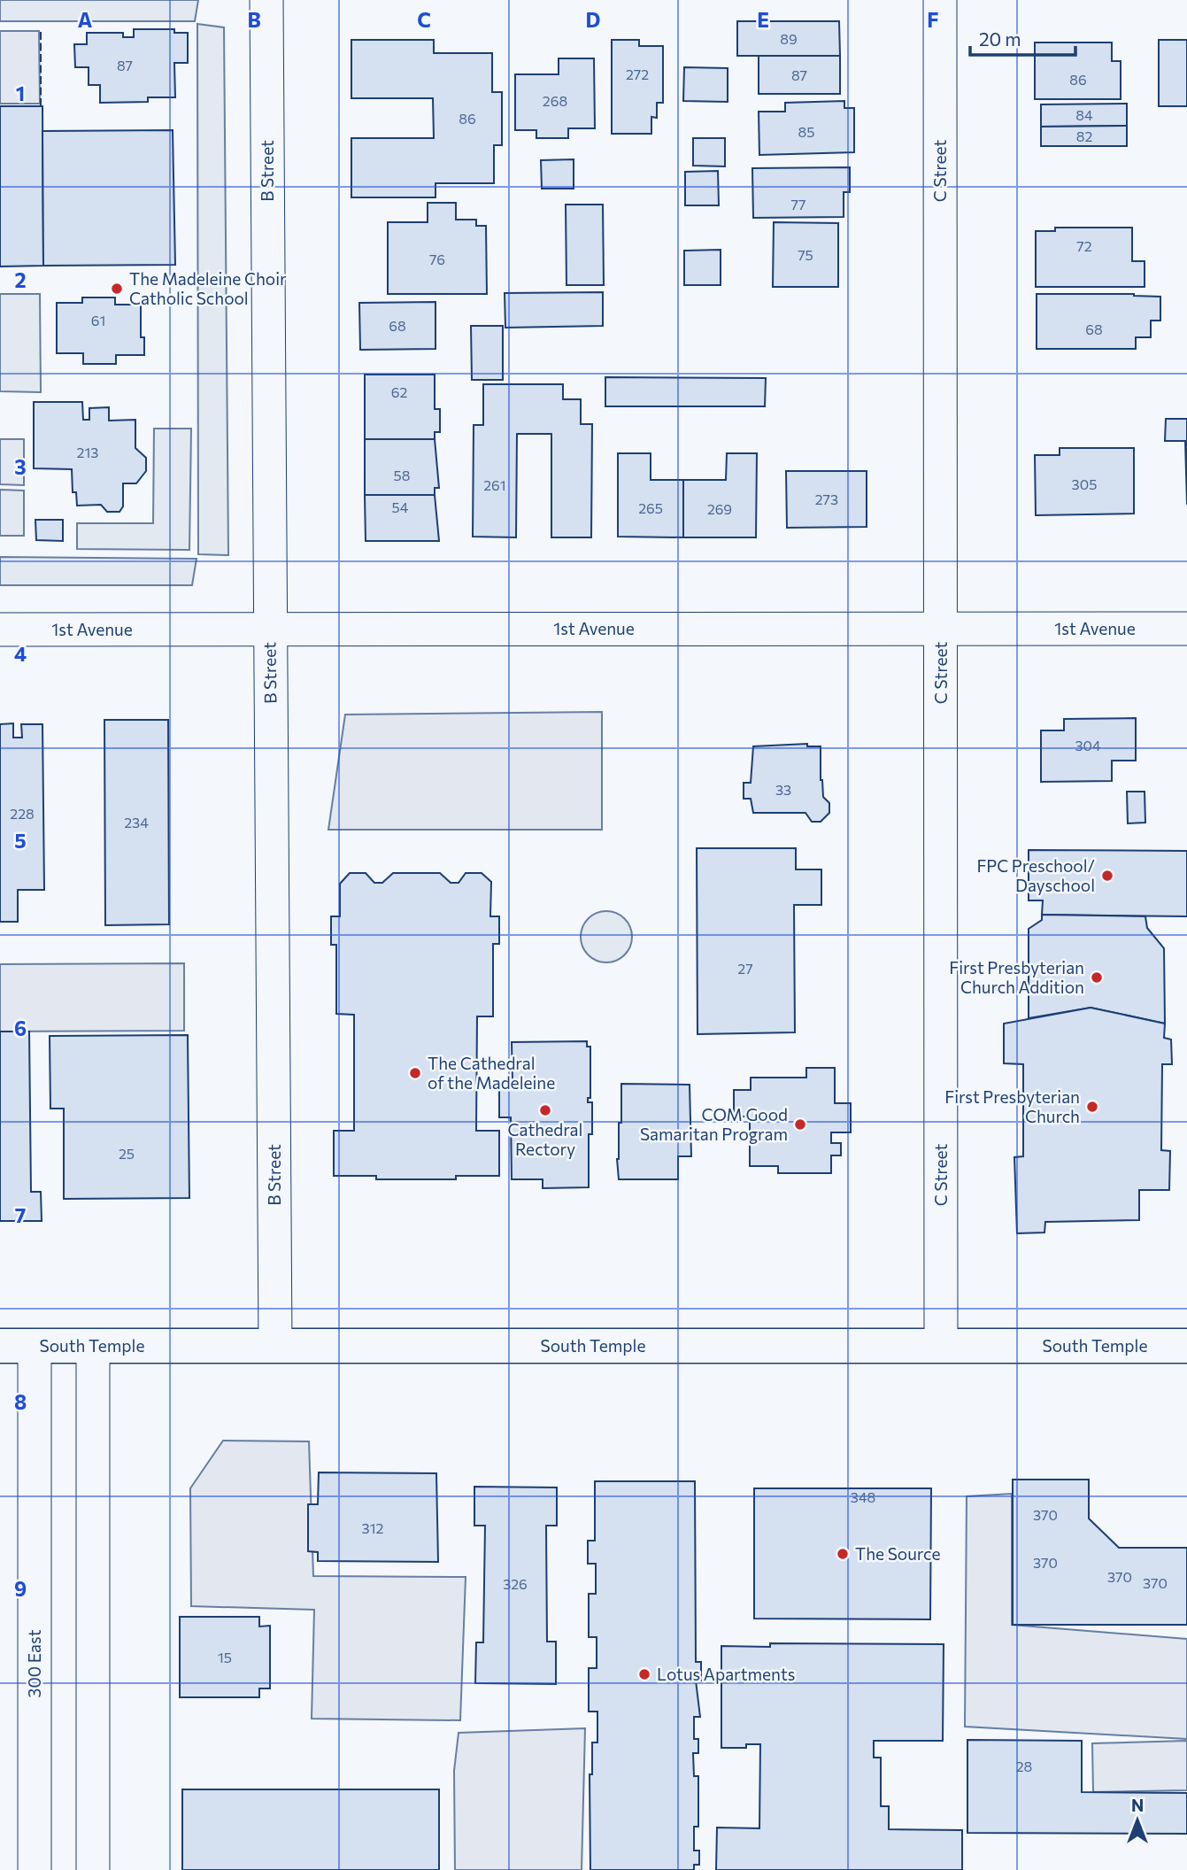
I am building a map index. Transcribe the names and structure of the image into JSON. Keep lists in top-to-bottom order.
{
  "streets": {
    "main road": ["South Temple"],
    "street": [
      "B Street",
      "C Street",
      "1st Avenue",
      "300 East"
    ]
  },
  "crossings": [
    ["B Street", "1st Avenue"],
    ["B Street", "South Temple"],
    ["C Street", "1st Avenue"],
    ["C Street", "South Temple"],
    ["South Temple", "300 East"]
  ],
  "places": [
    "The Madeleine Choir Catholic School",
    "FPC Preschool/ Dayschool",
    "First Presbyterian Church Addition",
    "The Cathedral of the Madeleine",
    "First Presbyterian Church",
    "Cathedral Rectory",
    "COM Good Samaritan Program",
    "The Source",
    "Lotus Apartments"
  ],
  "house_numbers": [
    "89",
    "87",
    "272",
    "87",
    "86",
    "268",
    "84",
    "86",
    "85",
    "82",
    "77",
    "72",
    "75",
    "76",
    "61",
    "68",
    "68",
    "62",
    "213",
    "58",
    "305",
    "261",
    "273",
    "54",
    "265",
    "269",
    "304",
    "33",
    "228",
    "234",
    "27",
    "25",
    "348",
    "370",
    "312",
    "370",
    "370",
    "370",
    "326",
    "15",
    "28"
  ],
  "scale_bar": "20 m",
  "north": "top",
  "grid": {
    "columns": [
      "A",
      "B",
      "C",
      "D",
      "E",
      "F"
    ],
    "rows": [
      "1",
      "2",
      "3",
      "4",
      "5",
      "6",
      "7",
      "8",
      "9"
    ]
  }
}
